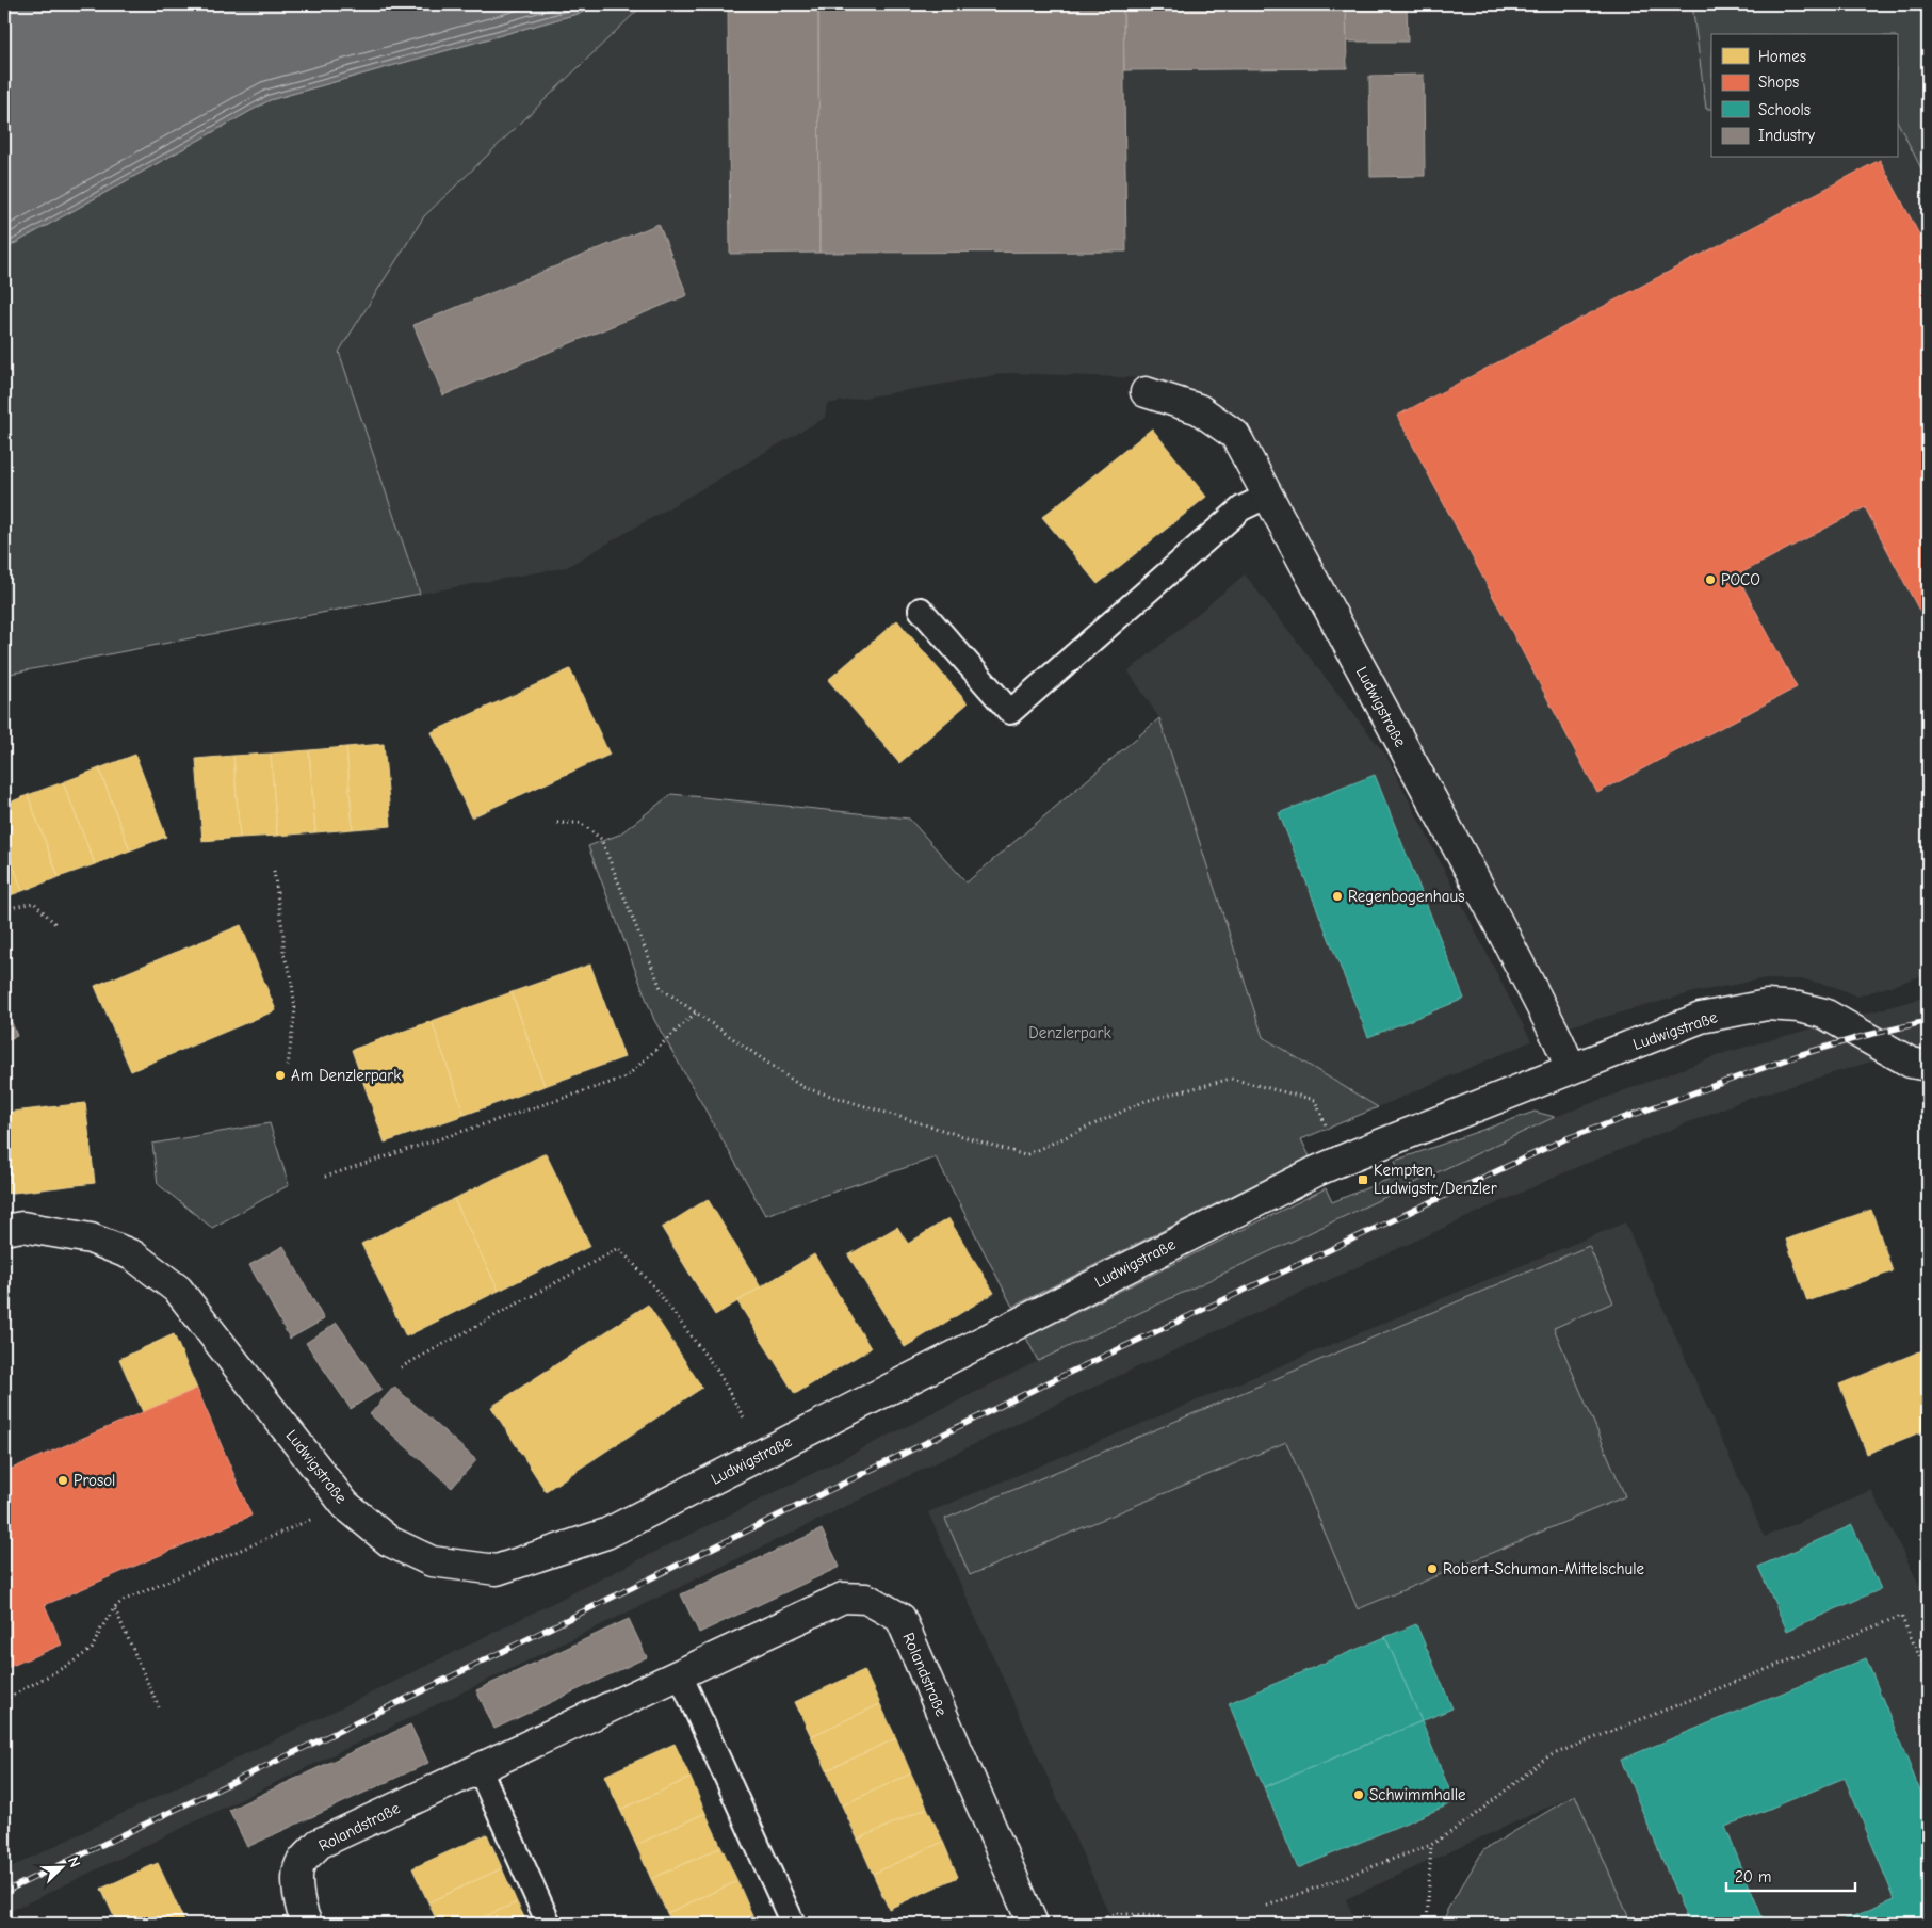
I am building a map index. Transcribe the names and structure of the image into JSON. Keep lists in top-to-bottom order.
{
  "streets": {
    "street": ["Ludwigstraße", "Rolandstraße"]
  },
  "parks": ["Denzlerpark"],
  "places": {
    "other": [
      "POCO",
      "Regenbogenhaus",
      "Am Denzlerpark",
      "Prosol",
      "Robert-Schuman-Mittelschule",
      "Schwimmhalle"
    ],
    "transit": ["Kempten, Ludwigstr./Denzler"]
  },
  "legend": [
    "Homes",
    "Shops",
    "Schools",
    "Industry"
  ],
  "scale_bar": "20 m",
  "north": "top right"
}
